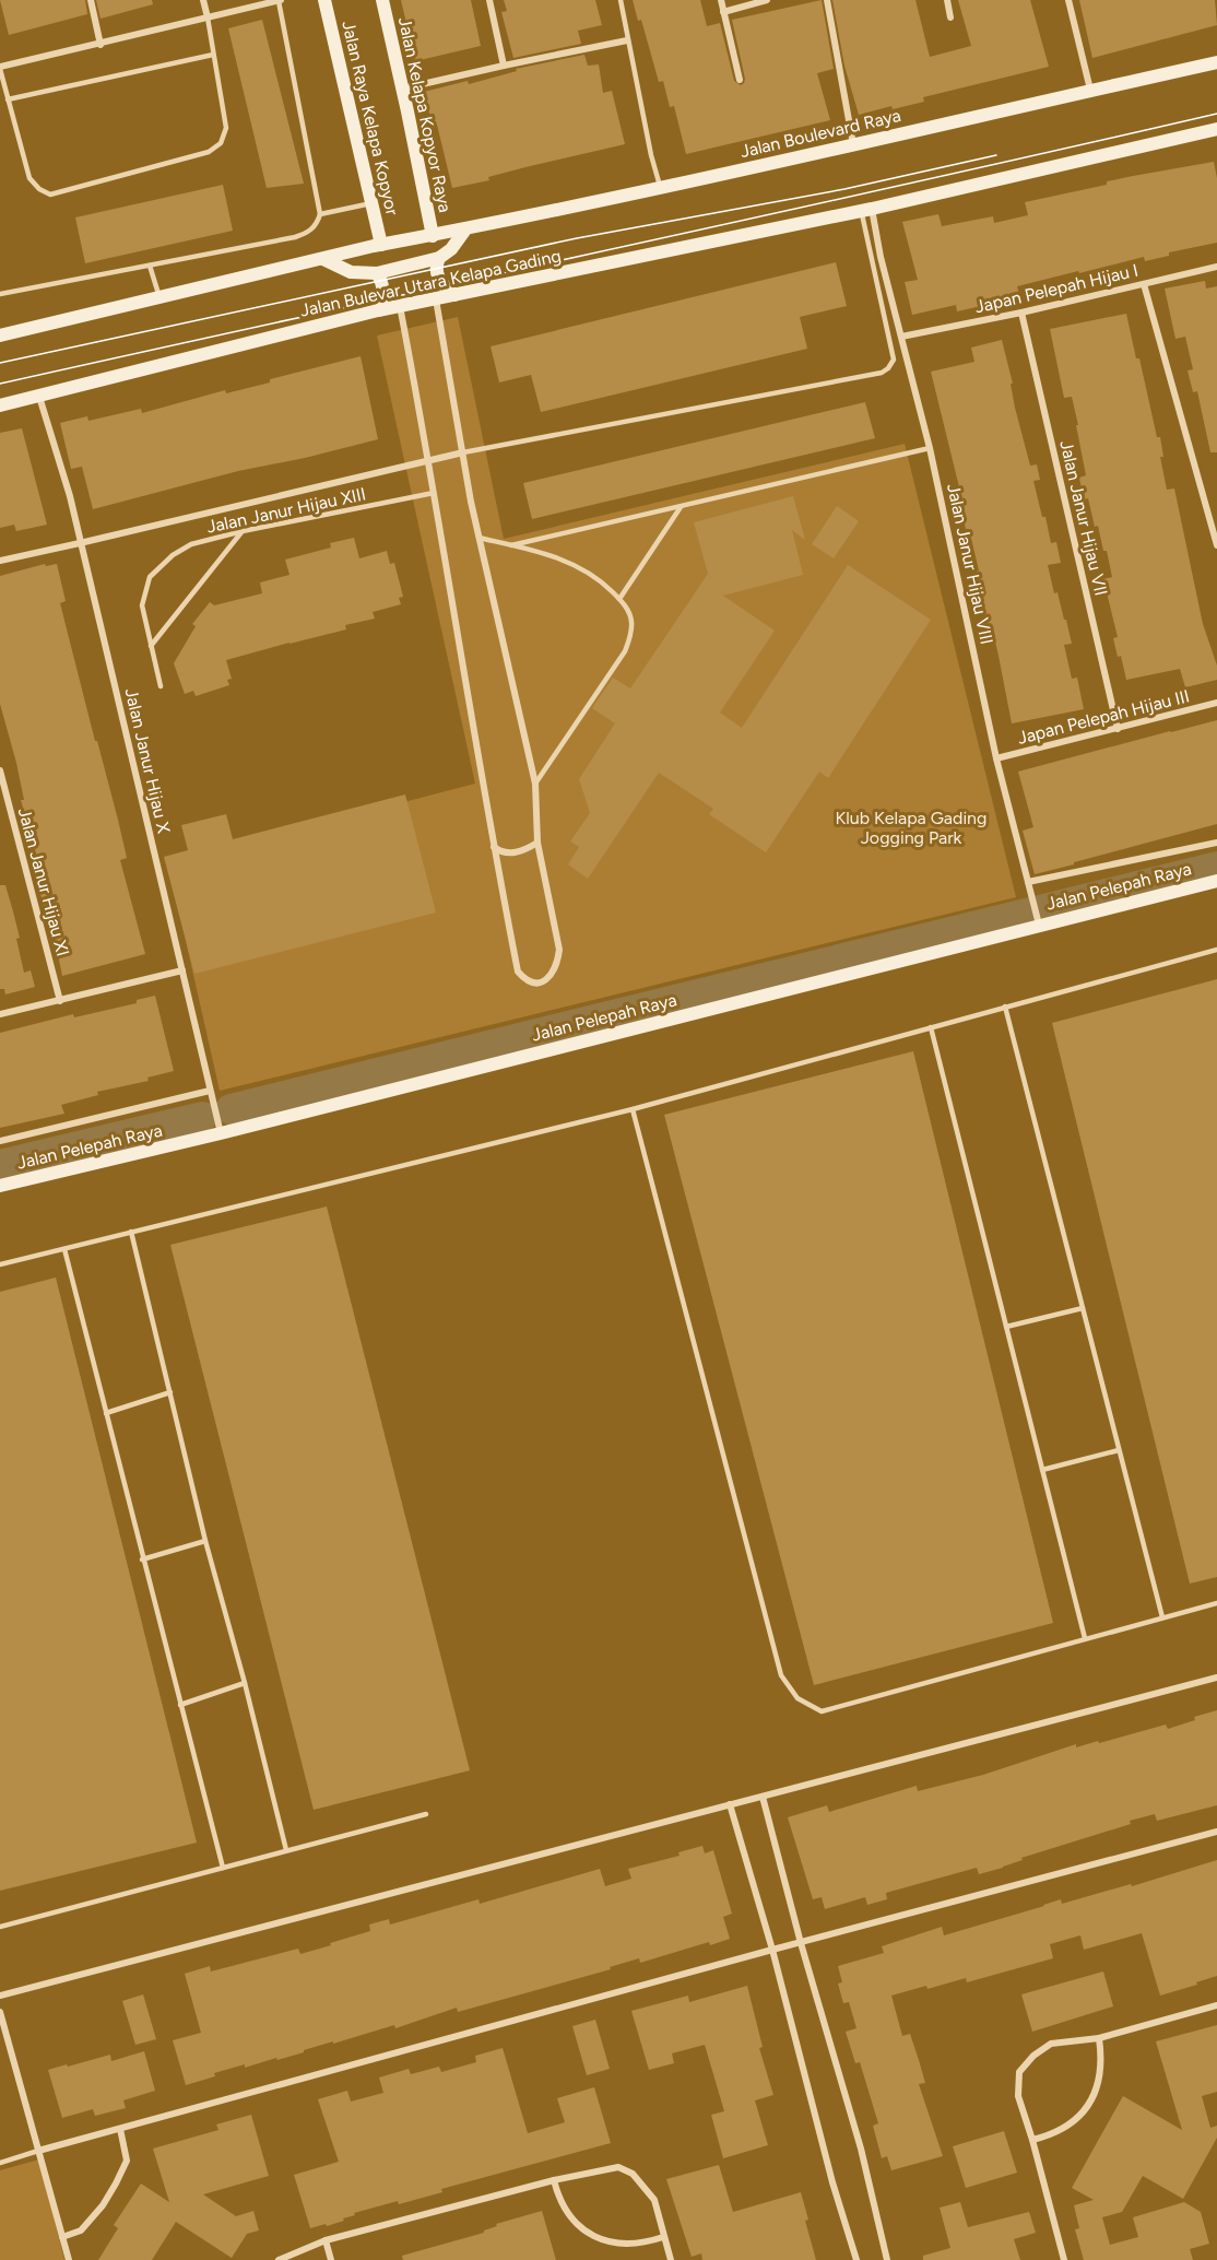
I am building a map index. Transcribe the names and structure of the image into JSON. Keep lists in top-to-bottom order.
{
  "streets": {
    "main road": [
      "Jalan Kelapa Kopyor Raya",
      "Jalan Raya Kelapa Kopyor",
      "Jalan Boulevard Raya",
      "Jalan Bulevar Utara Kelapa Gading",
      "Jalan Pelepah Raya"
    ],
    "street": [
      "Japan Pelepah Hijau I",
      "Jalan Janur Hijau VII",
      "Jalan Janur Hijau VIII",
      "Japan Pelepah Hijau III",
      "Jalan Janur Hijau X",
      "Jalan Janur Hijau XI"
    ],
    "lane": ["Jalan Janur Hijau XIII"]
  },
  "crossings": [
    ["Jalan Kelapa Kopyor Raya", "Jalan Boulevard Raya"],
    ["Jalan Bulevar Utara Kelapa Gading", "Jalan Janur Hijau VIII"],
    ["Jalan Bulevar Utara Kelapa Gading", "Jalan Janur Hijau X"],
    ["Japan Pelepah Hijau I", "Jalan Janur Hijau VII"],
    ["Japan Pelepah Hijau I", "Jalan Janur Hijau VIII"],
    ["Jalan Janur Hijau VII", "Japan Pelepah Hijau III"],
    ["Jalan Janur Hijau VIII", "Japan Pelepah Hijau III"],
    ["Jalan Janur Hijau VIII", "Jalan Pelepah Raya"],
    ["Jalan Janur Hijau X", "Jalan Pelepah Raya"]
  ],
  "parks": ["Klub Kelapa Gading Jogging Park"]
}
